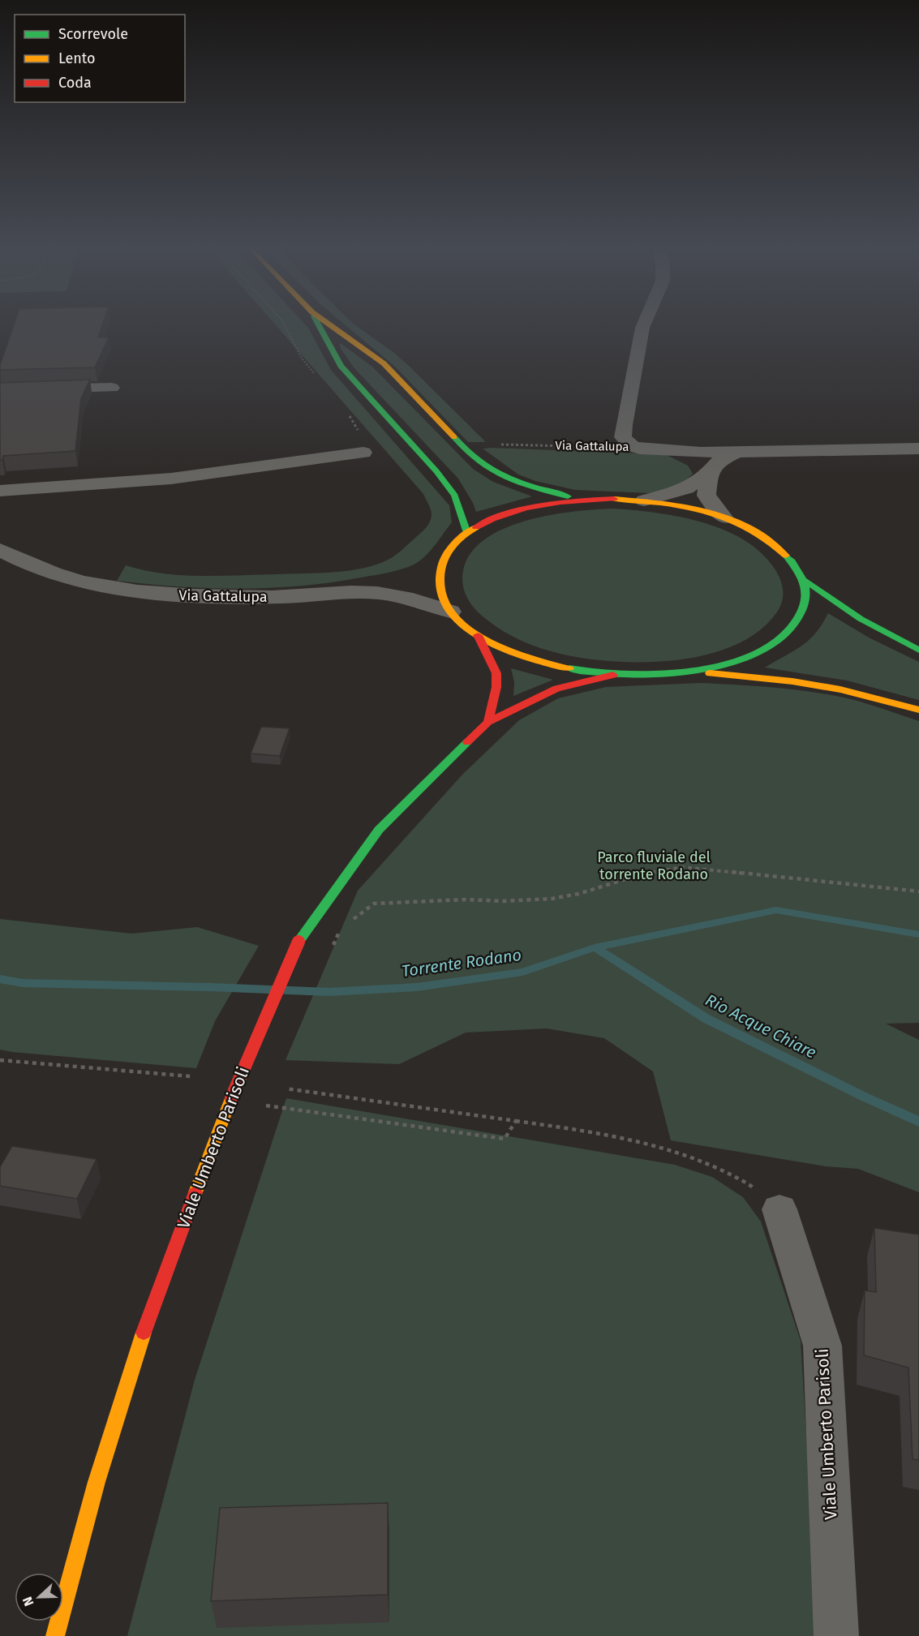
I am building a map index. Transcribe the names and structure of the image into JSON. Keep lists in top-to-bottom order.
{
  "streets": {
    "main road": ["Viale Umberto Parisoli"],
    "street": ["Via Gattalupa"]
  },
  "water": ["Torrente Rodano", "Rio Acque Chiare"],
  "parks": ["Parco fluviale del torrente Rodano"],
  "legend": ["Scorrevole", "Lento", "Coda"],
  "north": "left"
}
